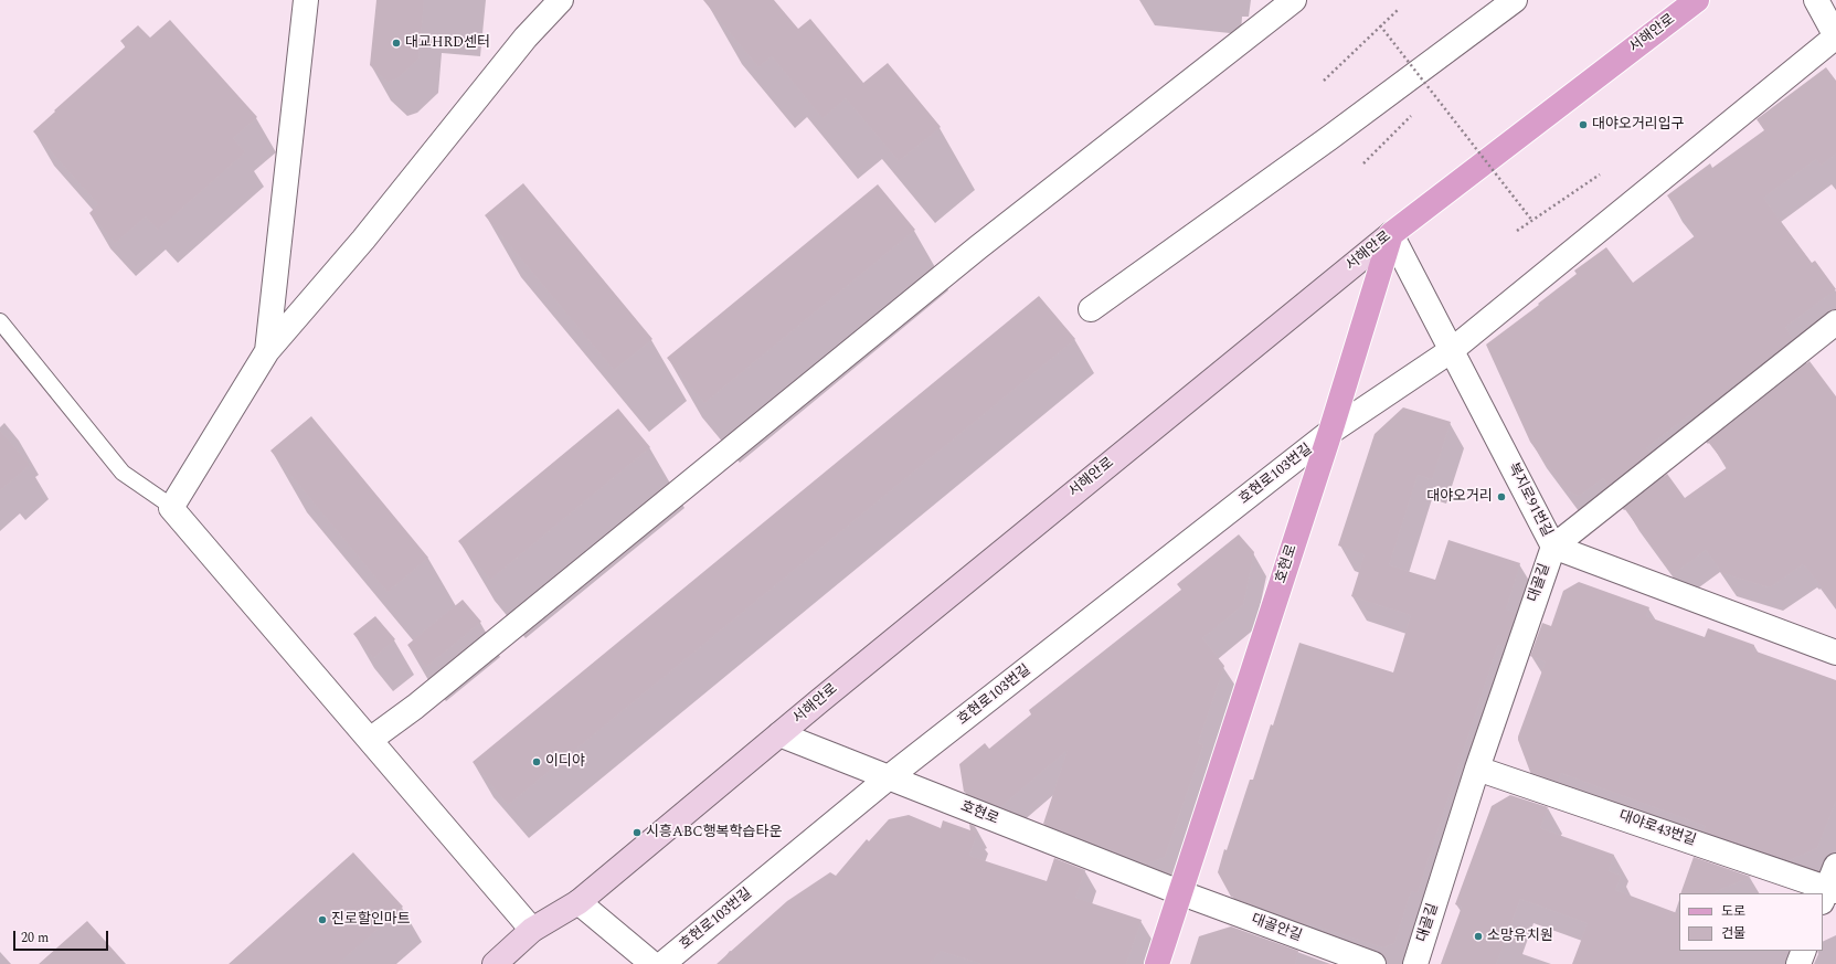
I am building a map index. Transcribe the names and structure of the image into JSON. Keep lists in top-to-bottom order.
{
  "streets": {
    "main road": ["서해안로", "호현로"],
    "street": [
      "호현로103번길",
      "복지로91번길",
      "대골길",
      "대야로43번길",
      "대골안길"
    ]
  },
  "crossings": [
    ["서해안로", "복지로91번길"],
    ["서해안로", "호현로"],
    ["호현로103번길", "복지로91번길"],
    ["호현로103번길", "호현로"],
    ["복지로91번길", "호현로"],
    ["복지로91번길", "대골길"],
    ["호현로", "대골안길"],
    ["대골길", "대야로43번길"]
  ],
  "places": [
    "대교HRD센터",
    "대야오거리입구",
    "대야오거리",
    "이디야",
    "시흥ABC행복학습타운",
    "진로할인마트",
    "소망유치원"
  ],
  "legend": ["도로", "건물"],
  "scale_bar": "20 m"
}
